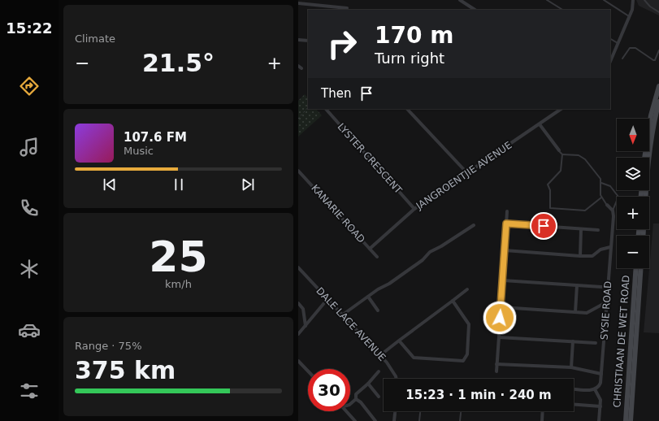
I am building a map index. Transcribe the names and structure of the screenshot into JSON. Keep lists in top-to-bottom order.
{
  "streets": {
    "main road": ["CHRISTIAAN DE WET ROAD"],
    "street": [
      "LYSTER CRESCENT",
      "JANGROENTJIE AVENUE",
      "KANARIE ROAD",
      "SYSIE ROAD",
      "DALE LACE AVENUE"
    ]
  },
  "crossings": [
    ["LYSTER CRESCENT", "JANGROENTJIE AVENUE"],
    ["JANGROENTJIE AVENUE", "KANARIE ROAD"]
  ],
  "north": "bottom",
  "page": {
    "tabs": "15:22",
    "tile": [
      "Climate",
      ["25", "km/h"],
      ["Range · 75%", "375 km"]
    ],
    "turn": ["170 m", "Turn right"],
    "heat": ["−", "21.5°", "+"],
    "then": "Then",
    "map_buttons": ["+", "−"],
    "song": ["107.6 FM", "Music"],
    "limit": "30",
    "trip": "15:23 · 1 min · 240 m"
  }
}
